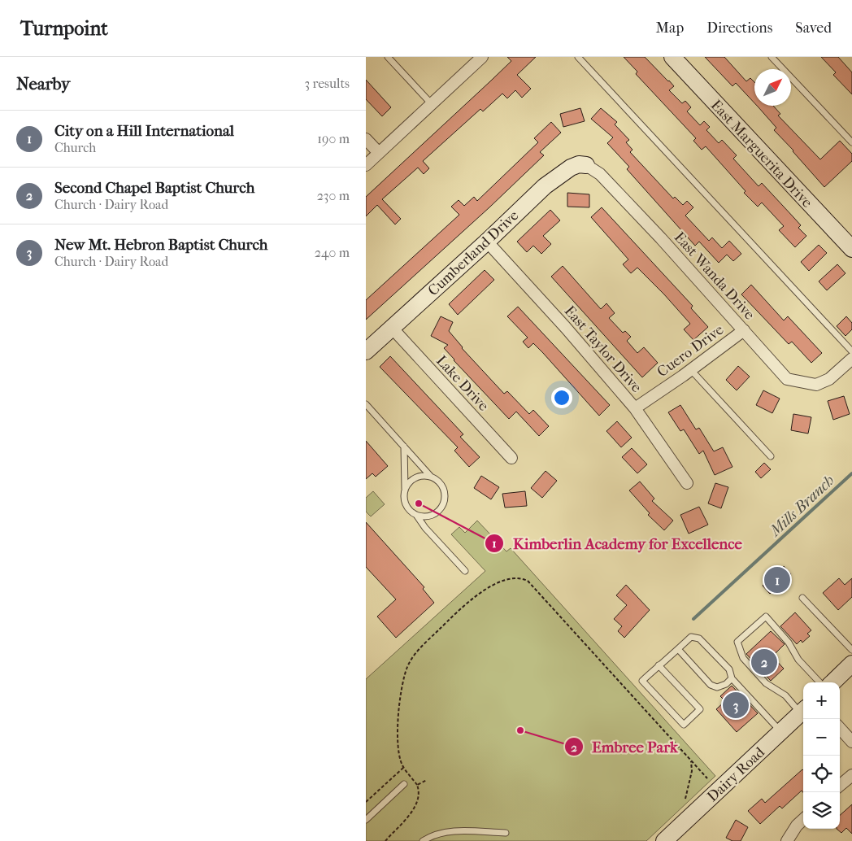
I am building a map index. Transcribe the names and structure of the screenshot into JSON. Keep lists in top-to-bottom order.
{
  "streets": {
    "street": [
      "East Marguerita Drive",
      "Cumberland Drive",
      "East Wanda Drive",
      "East Taylor Drive",
      "Cuero Drive",
      "Lake Drive",
      "Dairy Road"
    ]
  },
  "crossings": [
    ["Cumberland Drive", "East Wanda Drive"],
    ["Cumberland Drive", "East Taylor Drive"],
    ["Cumberland Drive", "Lake Drive"],
    ["East Wanda Drive", "Cuero Drive"],
    ["East Taylor Drive", "Cuero Drive"]
  ],
  "water": ["Mills Branch"],
  "places": ["Kimberlin Academy for Excellence", "Embree Park"],
  "north": "top right",
  "page": {
    "header": "Turnpoint",
    "nav": ["Map", "Directions", "Saved"],
    "heading": ["Nearby", "3 results"],
    "list": [
      {
        "mark": "1",
        "name": "City on a Hill International",
        "note": "Church",
        "value": "190 m"
      },
      {
        "mark": "2",
        "name": "Second Chapel Baptist Church",
        "note": "Church · Dairy Road",
        "value": "230 m"
      },
      {
        "mark": "3",
        "name": "New Mt. Hebron Baptist Church",
        "note": "Church · Dairy Road",
        "value": "240 m"
      }
    ],
    "pins": ["1", "2", "3"],
    "map_buttons": ["+", "−"]
  }
}
